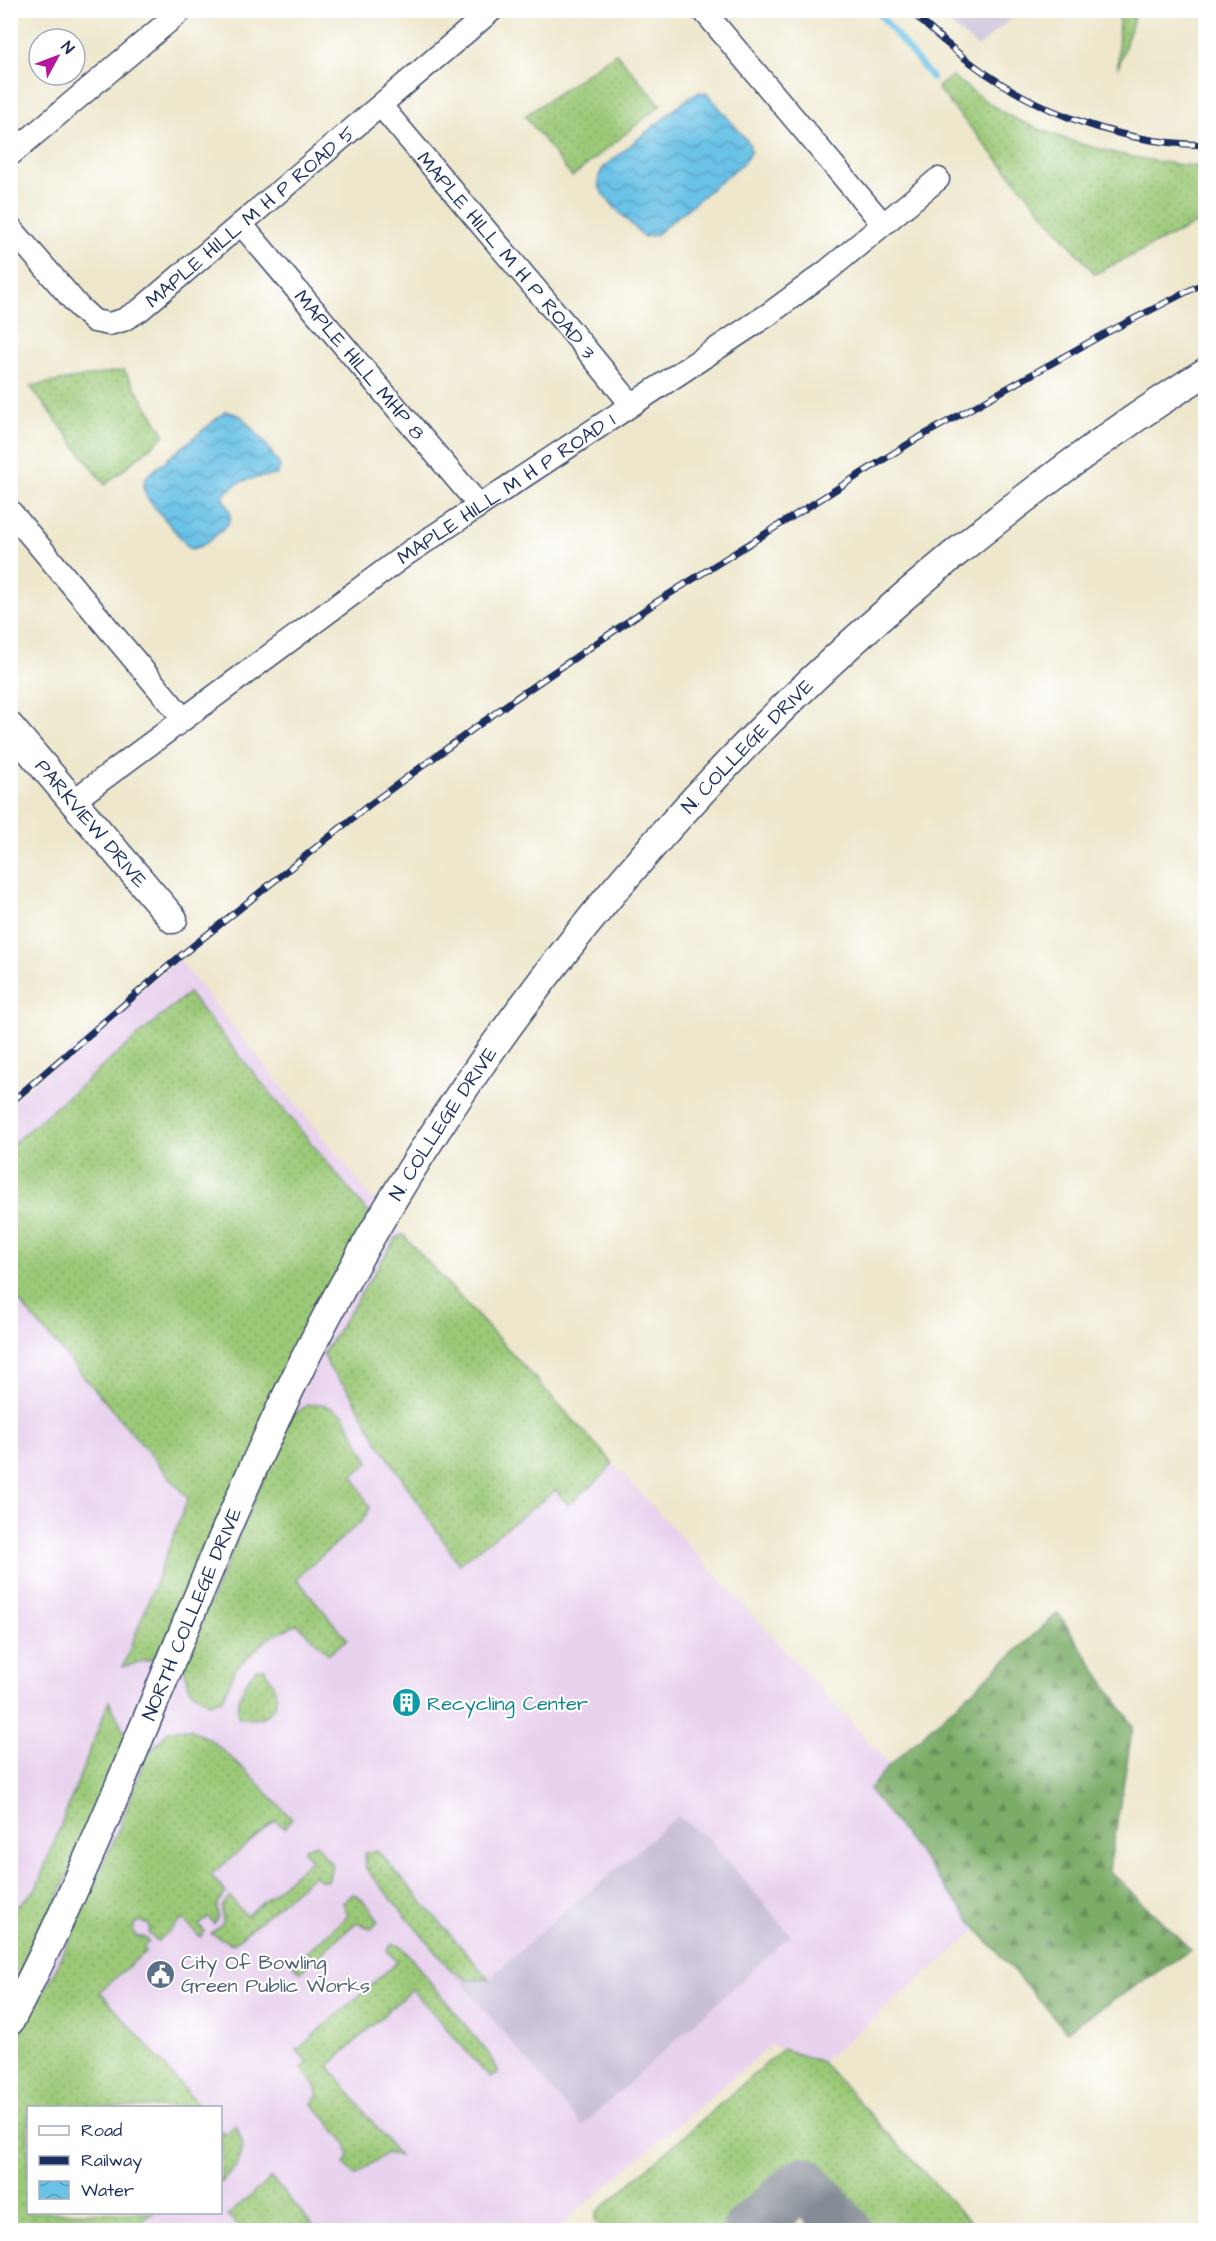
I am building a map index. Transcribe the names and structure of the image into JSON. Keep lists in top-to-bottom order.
{
  "streets": {
    "street": [
      "MAPLE HILL M H P ROAD 5",
      "MAPLE HILL M H P ROAD 3",
      "MAPLE HILL MHP 8",
      "MAPLE HILL M H P ROAD 1",
      "N. COLLEGE DRIVE",
      "PARKVIEW DRIVE",
      "NORTH COLLEGE DRIVE"
    ]
  },
  "crossings": [
    ["MAPLE HILL M H P ROAD 5", "MAPLE HILL M H P ROAD 3"],
    ["MAPLE HILL M H P ROAD 5", "MAPLE HILL MHP 8"],
    ["MAPLE HILL M H P ROAD 3", "MAPLE HILL M H P ROAD 1"],
    ["MAPLE HILL MHP 8", "MAPLE HILL M H P ROAD 1"],
    ["MAPLE HILL M H P ROAD 1", "PARKVIEW DRIVE"],
    ["N. COLLEGE DRIVE", "NORTH COLLEGE DRIVE"]
  ],
  "places": {
    "building": ["Recycling Center"],
    "public building": ["City Of Bowling Green Public Works"]
  },
  "legend": ["Road", "Railway", "Water"],
  "north": "top right"
}
